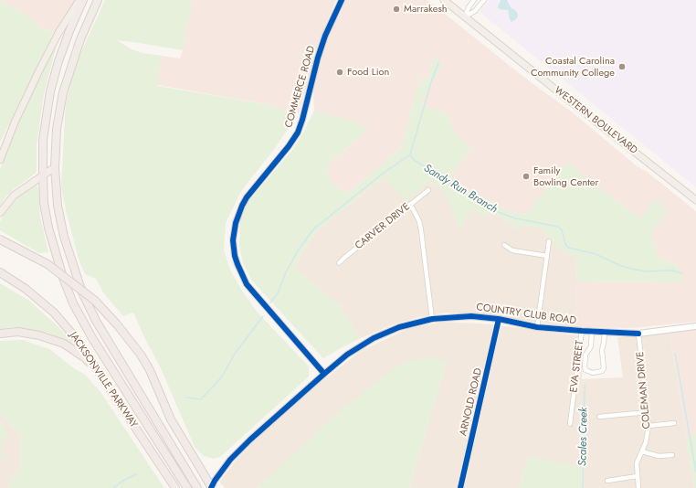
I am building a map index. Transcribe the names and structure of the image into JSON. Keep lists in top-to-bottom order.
{
  "streets": {
    "highway": ["JACKSONVILLE PARKWAY"],
    "main road": ["WESTERN BOULEVARD", "COUNTRY CLUB ROAD"],
    "street": [
      "COMMERCE ROAD",
      "CARVER DRIVE",
      "EVA STREET",
      "COLEMAN DRIVE",
      "ARNOLD ROAD"
    ]
  },
  "crossings": [
    ["COMMERCE ROAD", "COUNTRY CLUB ROAD"],
    ["COUNTRY CLUB ROAD", "EVA STREET"],
    ["COUNTRY CLUB ROAD", "COLEMAN DRIVE"],
    ["COUNTRY CLUB ROAD", "ARNOLD ROAD"]
  ],
  "water": ["Sandy Run Branch", "Scales Creek"],
  "places": [
    "Marrakesh",
    "Coastal Carolina Community College",
    "Food Lion",
    "Family Bowling Center"
  ]
}
